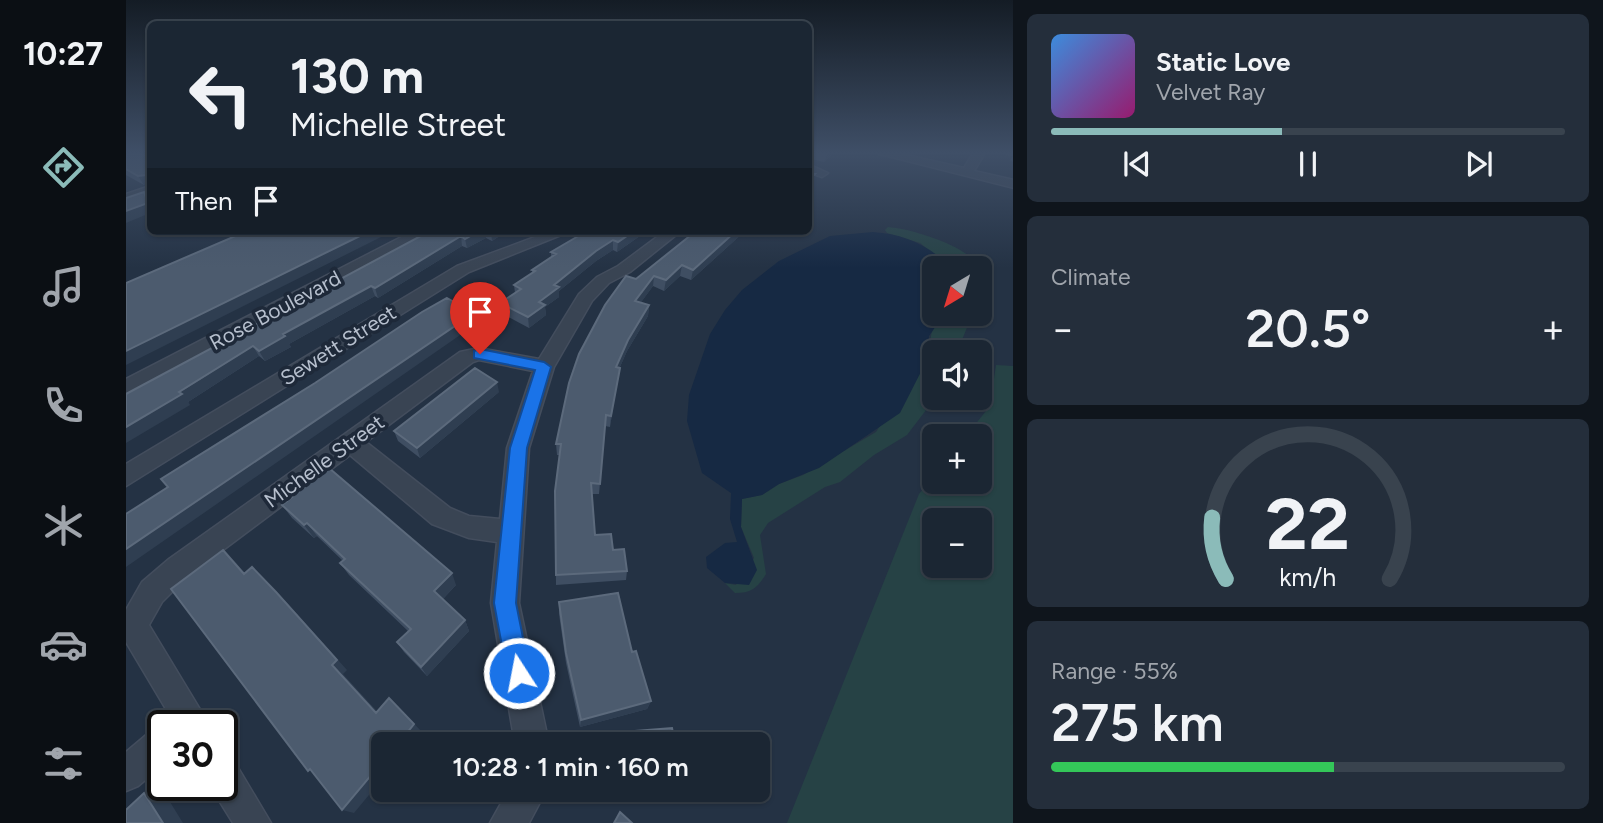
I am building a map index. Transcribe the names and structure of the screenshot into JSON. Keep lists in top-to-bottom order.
{
  "streets": {
    "street": ["Rose Boulevard", "Sewett Street", "Michelle Street"]
  },
  "north": "bottom left",
  "page": {
    "tabs": "10:27",
    "turn": ["130 m", "Michelle Street"],
    "song": ["Static Love", "Velvet Ray"],
    "then": "Then",
    "tile": [
      "Climate",
      ["Range · 55%", "275 km"]
    ],
    "map_buttons": ["+", "−"],
    "heat": ["−", "20.5°", "+"],
    "limit": "30",
    "trip": "10:28 · 1 min · 160 m",
    "gauge": ["22", "km/h"]
  }
}
